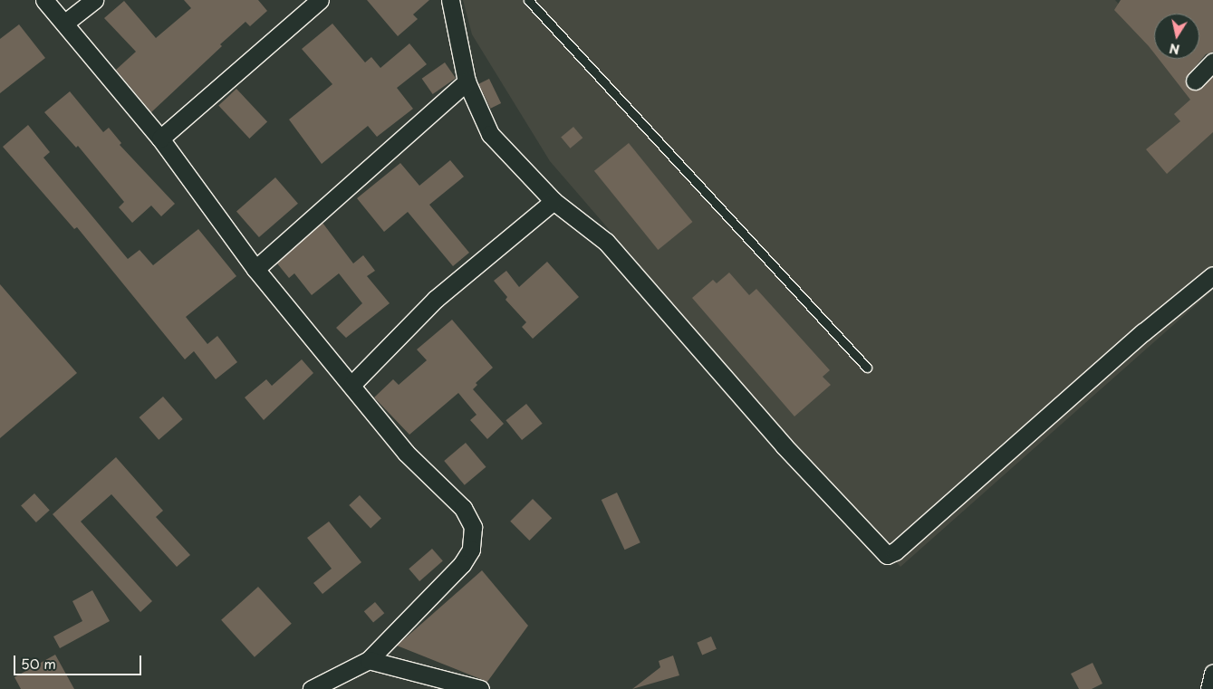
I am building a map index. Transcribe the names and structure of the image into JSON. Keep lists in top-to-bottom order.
{
  "scale_bar": "50 m",
  "north": "bottom"
}
